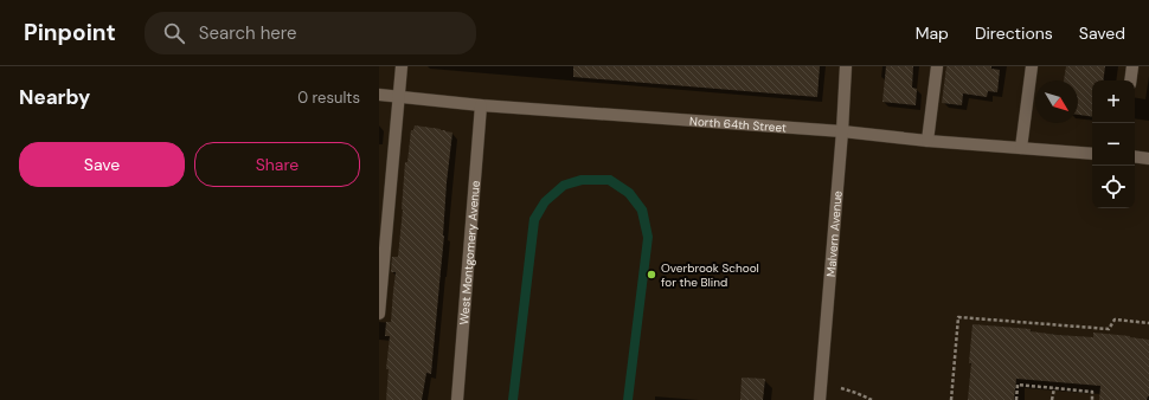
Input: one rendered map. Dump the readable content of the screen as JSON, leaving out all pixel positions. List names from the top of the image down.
{
  "streets": {
    "street": ["North 64th Street", "Malvern Avenue", "West Montgomery Avenue"]
  },
  "crossings": [
    ["North 64th Street", "Malvern Avenue"],
    ["North 64th Street", "West Montgomery Avenue"]
  ],
  "places": ["Overbrook School for the Blind"],
  "north": "bottom right",
  "page": {
    "header": "Pinpoint",
    "search": "Search here",
    "nav": ["Map", "Directions", "Saved"],
    "heading": ["Nearby", "0 results"],
    "map_buttons": ["+", "−"],
    "buttons": ["Save", "Share"]
  }
}
